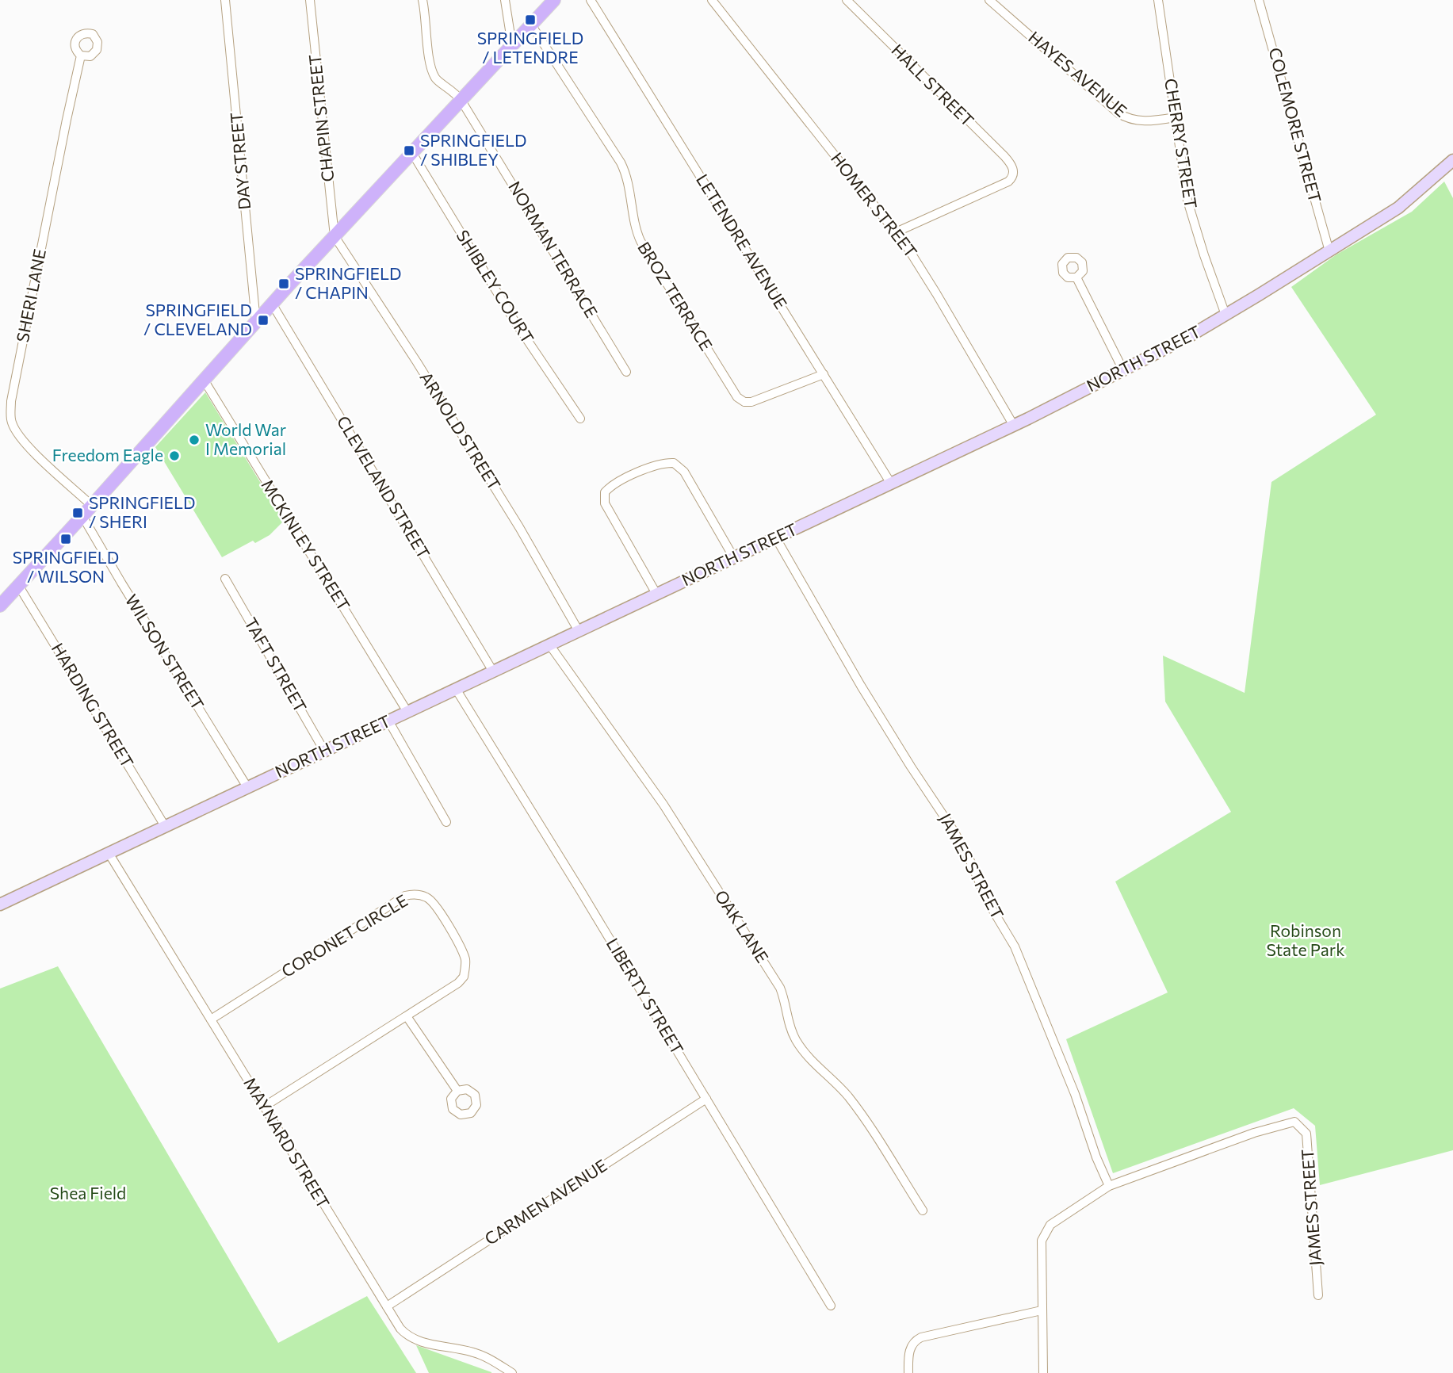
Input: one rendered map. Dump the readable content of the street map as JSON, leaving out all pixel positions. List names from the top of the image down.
{
  "streets": {
    "main road": ["NORTH STREET"],
    "street": [
      "HAYES AVENUE",
      "HALL STREET",
      "CHAPIN STREET",
      "COLEMORE STREET",
      "CHERRY STREET",
      "DAY STREET",
      "HOMER STREET",
      "LETENDRE AVENUE",
      "NORMAN TERRACE",
      "SHIBLEY COURT",
      "SHERI LANE",
      "BROZ TERRACE",
      "ARNOLD STREET",
      "CLEVELAND STREET",
      "MCKINLEY STREET",
      "WILSON STREET",
      "TAFT STREET",
      "HARDING STREET",
      "JAMES STREET",
      "OAK LANE",
      "CORONET CIRCLE",
      "LIBERTY STREET",
      "MAYNARD STREET",
      "CARMEN AVENUE"
    ]
  },
  "crossings": [
    ["HAYES AVENUE", "CHERRY STREET"],
    ["HALL STREET", "HOMER STREET"],
    ["CHAPIN STREET", "ARNOLD STREET"],
    ["COLEMORE STREET", "NORTH STREET"],
    ["CHERRY STREET", "NORTH STREET"],
    ["HOMER STREET", "NORTH STREET"],
    ["LETENDRE AVENUE", "BROZ TERRACE"],
    ["LETENDRE AVENUE", "NORTH STREET"],
    ["NORTH STREET", "ARNOLD STREET"],
    ["NORTH STREET", "CLEVELAND STREET"],
    ["NORTH STREET", "MCKINLEY STREET"],
    ["NORTH STREET", "WILSON STREET"],
    ["NORTH STREET", "TAFT STREET"],
    ["NORTH STREET", "HARDING STREET"],
    ["NORTH STREET", "JAMES STREET"],
    ["NORTH STREET", "OAK LANE"],
    ["NORTH STREET", "LIBERTY STREET"],
    ["NORTH STREET", "MAYNARD STREET"],
    ["CORONET CIRCLE", "MAYNARD STREET"],
    ["LIBERTY STREET", "CARMEN AVENUE"],
    ["MAYNARD STREET", "CARMEN AVENUE"]
  ],
  "parks": ["Robinson State Park", "Shea Field"],
  "places": {
    "transit": [
      "SPRINGFIELD / LETENDRE",
      "SPRINGFIELD / SHIBLEY",
      "SPRINGFIELD / CHAPIN",
      "SPRINGFIELD / CLEVELAND",
      "SPRINGFIELD / SHERI",
      "SPRINGFIELD / WILSON"
    ],
    "other": ["World War I Memorial", "Freedom Eagle"]
  }
}
